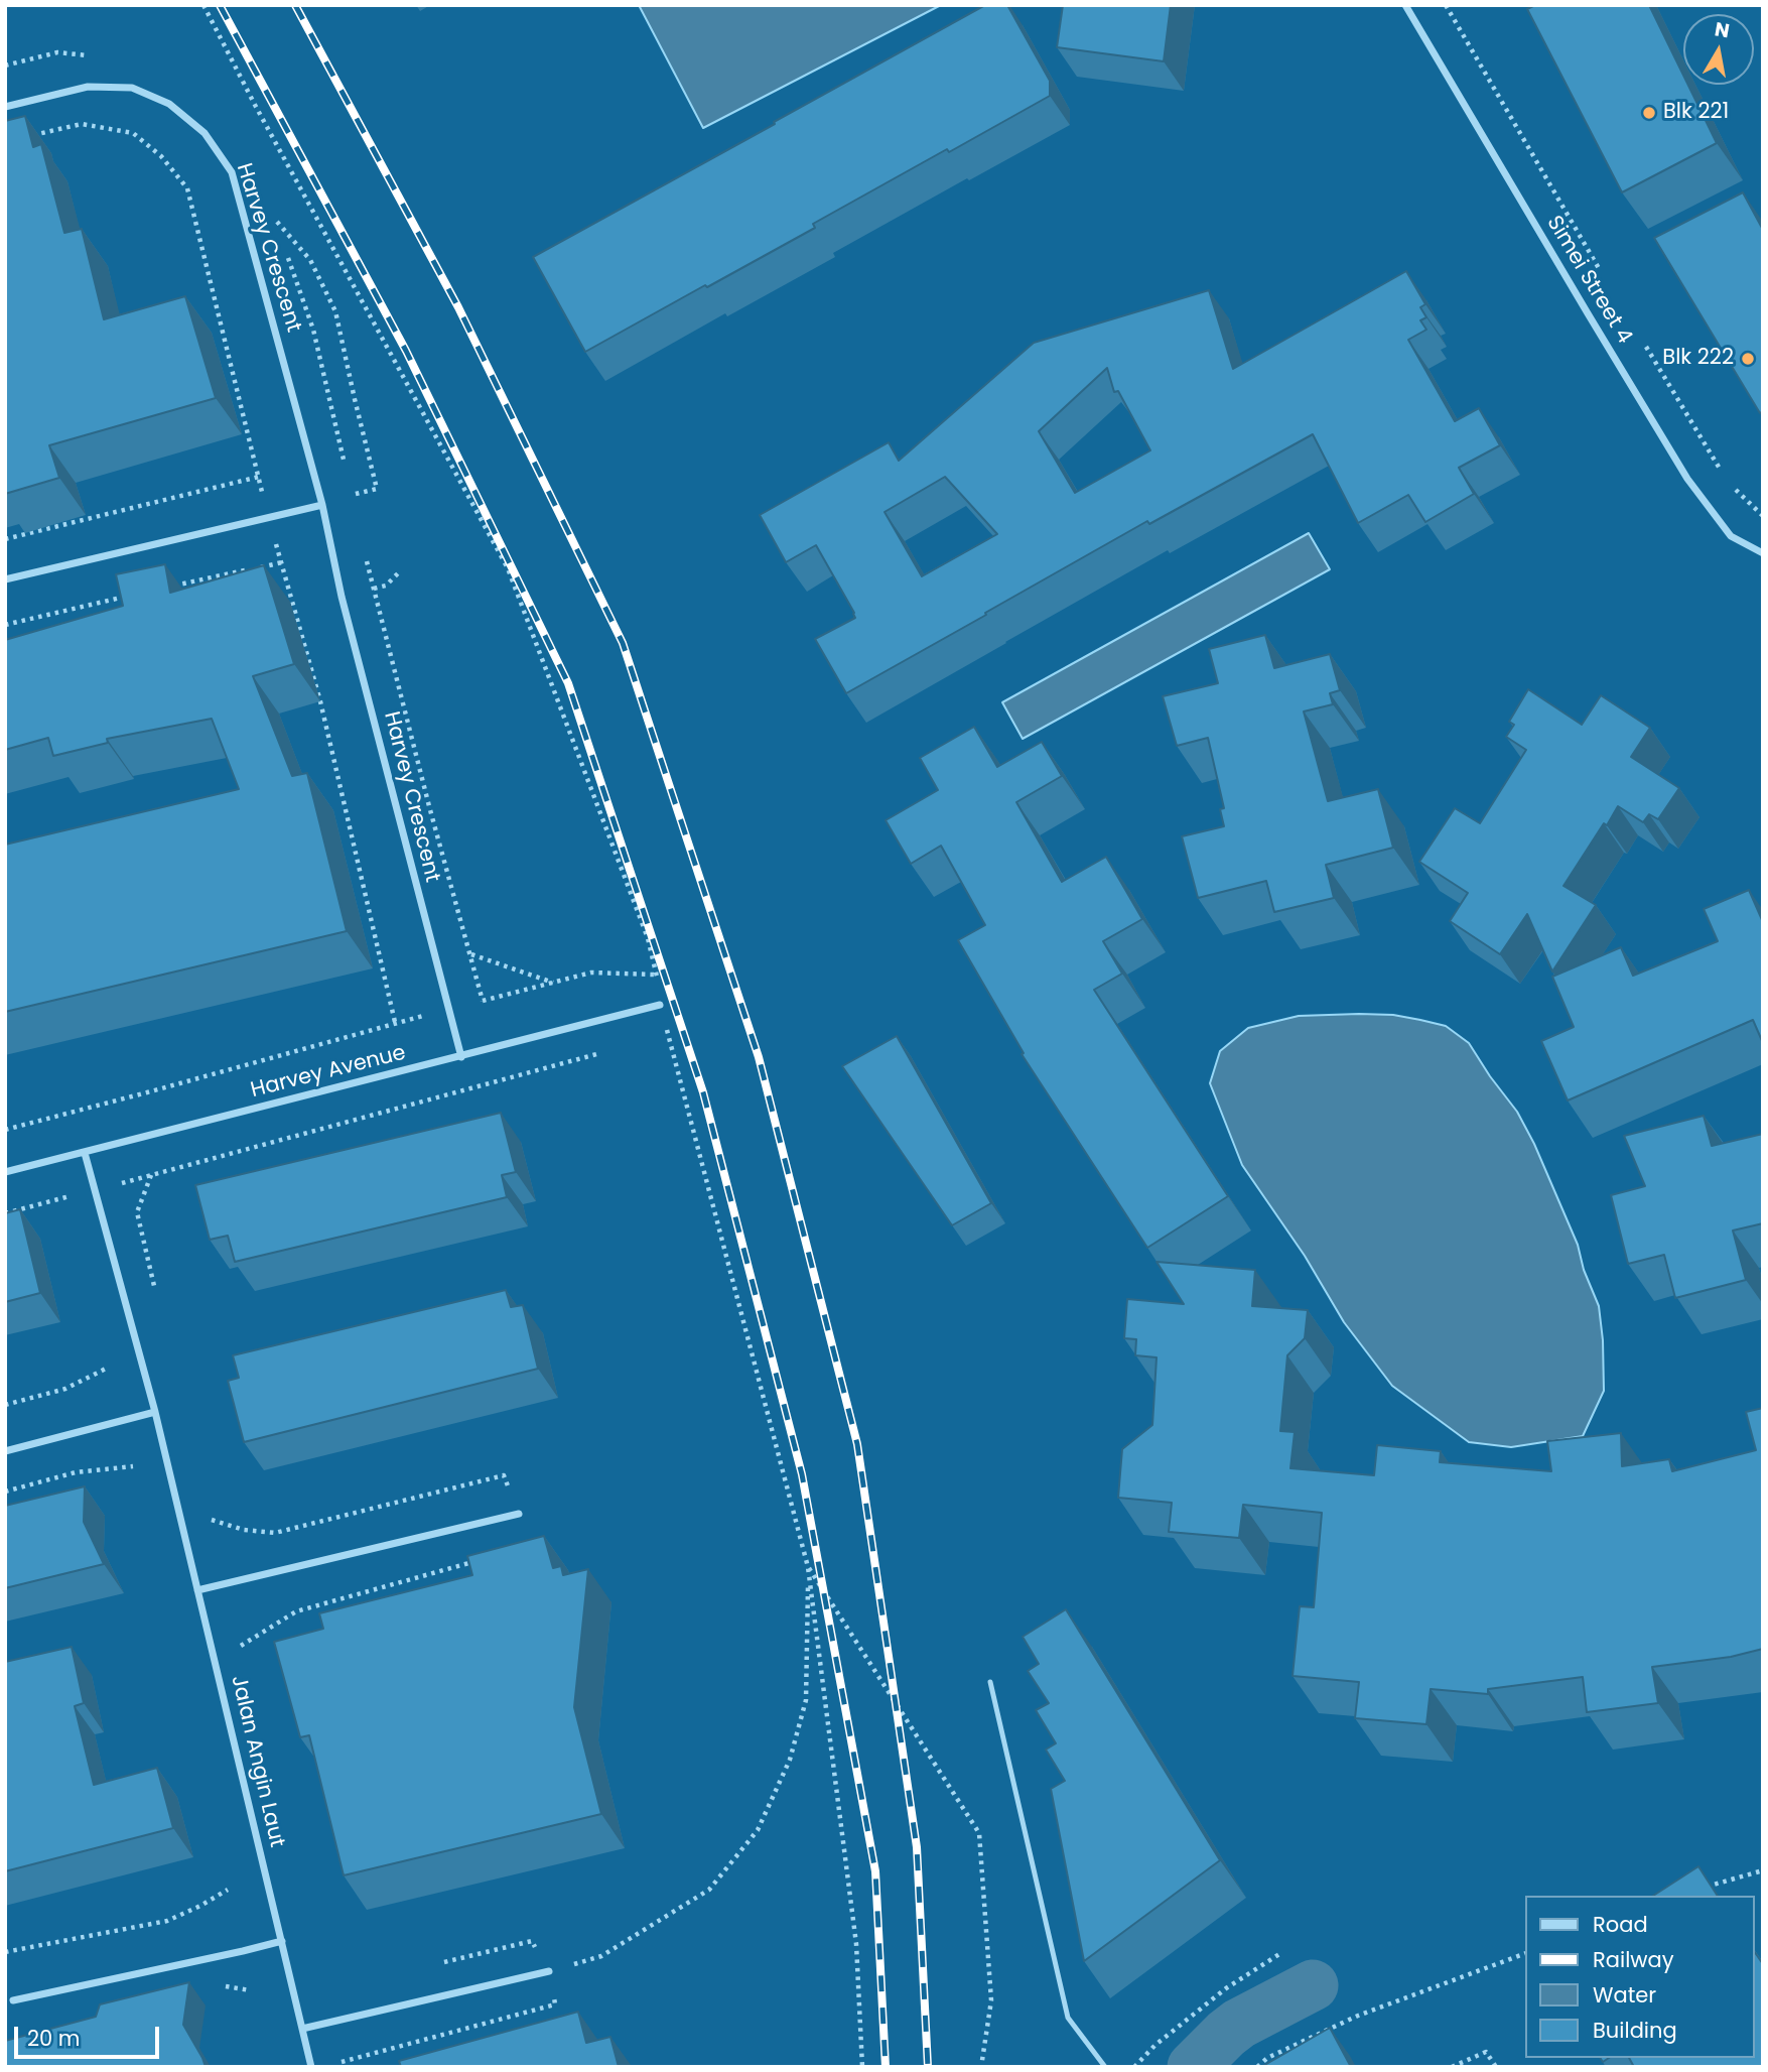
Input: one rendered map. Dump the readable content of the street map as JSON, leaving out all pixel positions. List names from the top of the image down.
{
  "streets": {
    "street": [
      "Harvey Crescent",
      "Simei Street 4",
      "Harvey Avenue",
      "Jalan Angin Laut"
    ]
  },
  "crossings": [
    ["Harvey Crescent", "Harvey Avenue"],
    ["Harvey Avenue", "Jalan Angin Laut"]
  ],
  "places": ["Blk 221", "Blk 222"],
  "legend": [
    "Road",
    "Railway",
    "Water",
    "Building"
  ],
  "scale_bar": "20 m",
  "north": "top"
}
